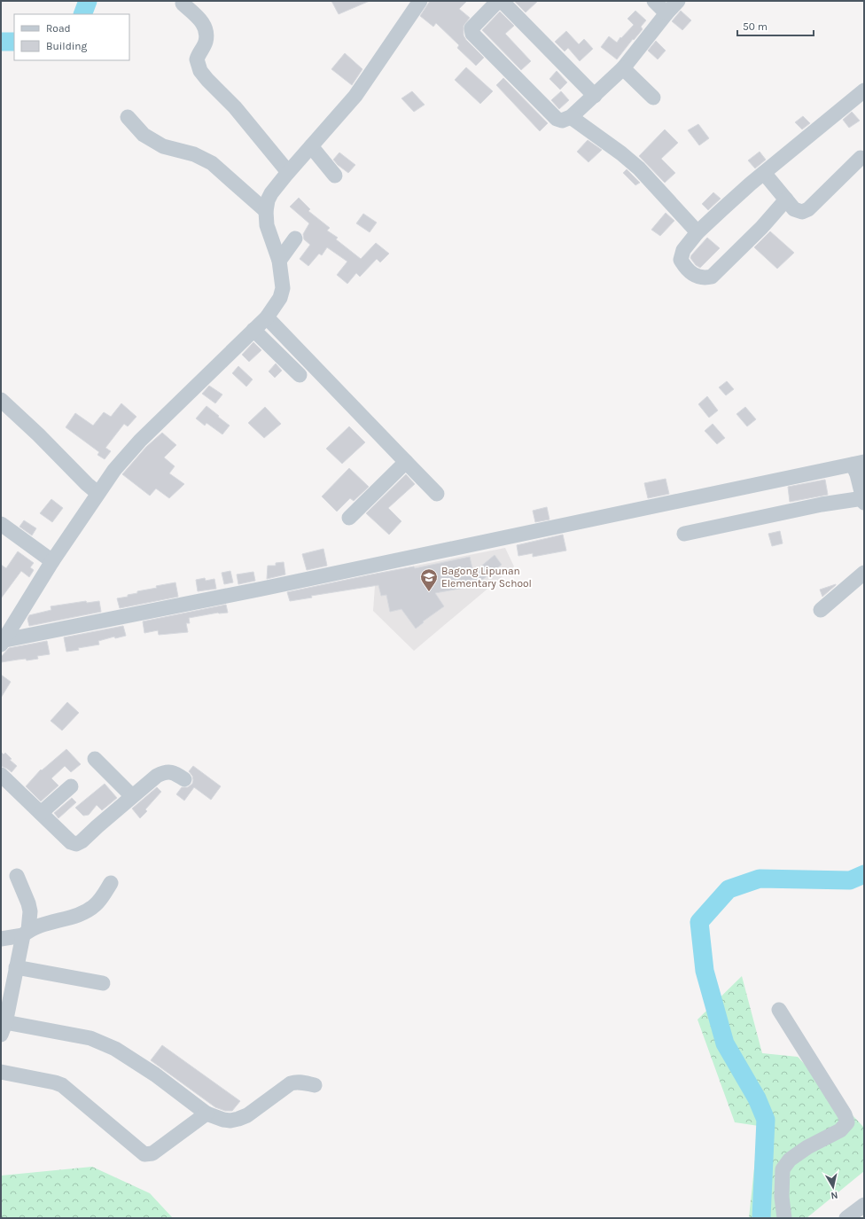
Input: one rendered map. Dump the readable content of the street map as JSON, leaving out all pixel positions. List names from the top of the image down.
{
  "places": {
    "school or university": ["Bagong Lipunan Elementary School"]
  },
  "legend": ["Road", "Building"],
  "scale_bar": "50 m",
  "north": "bottom"
}
